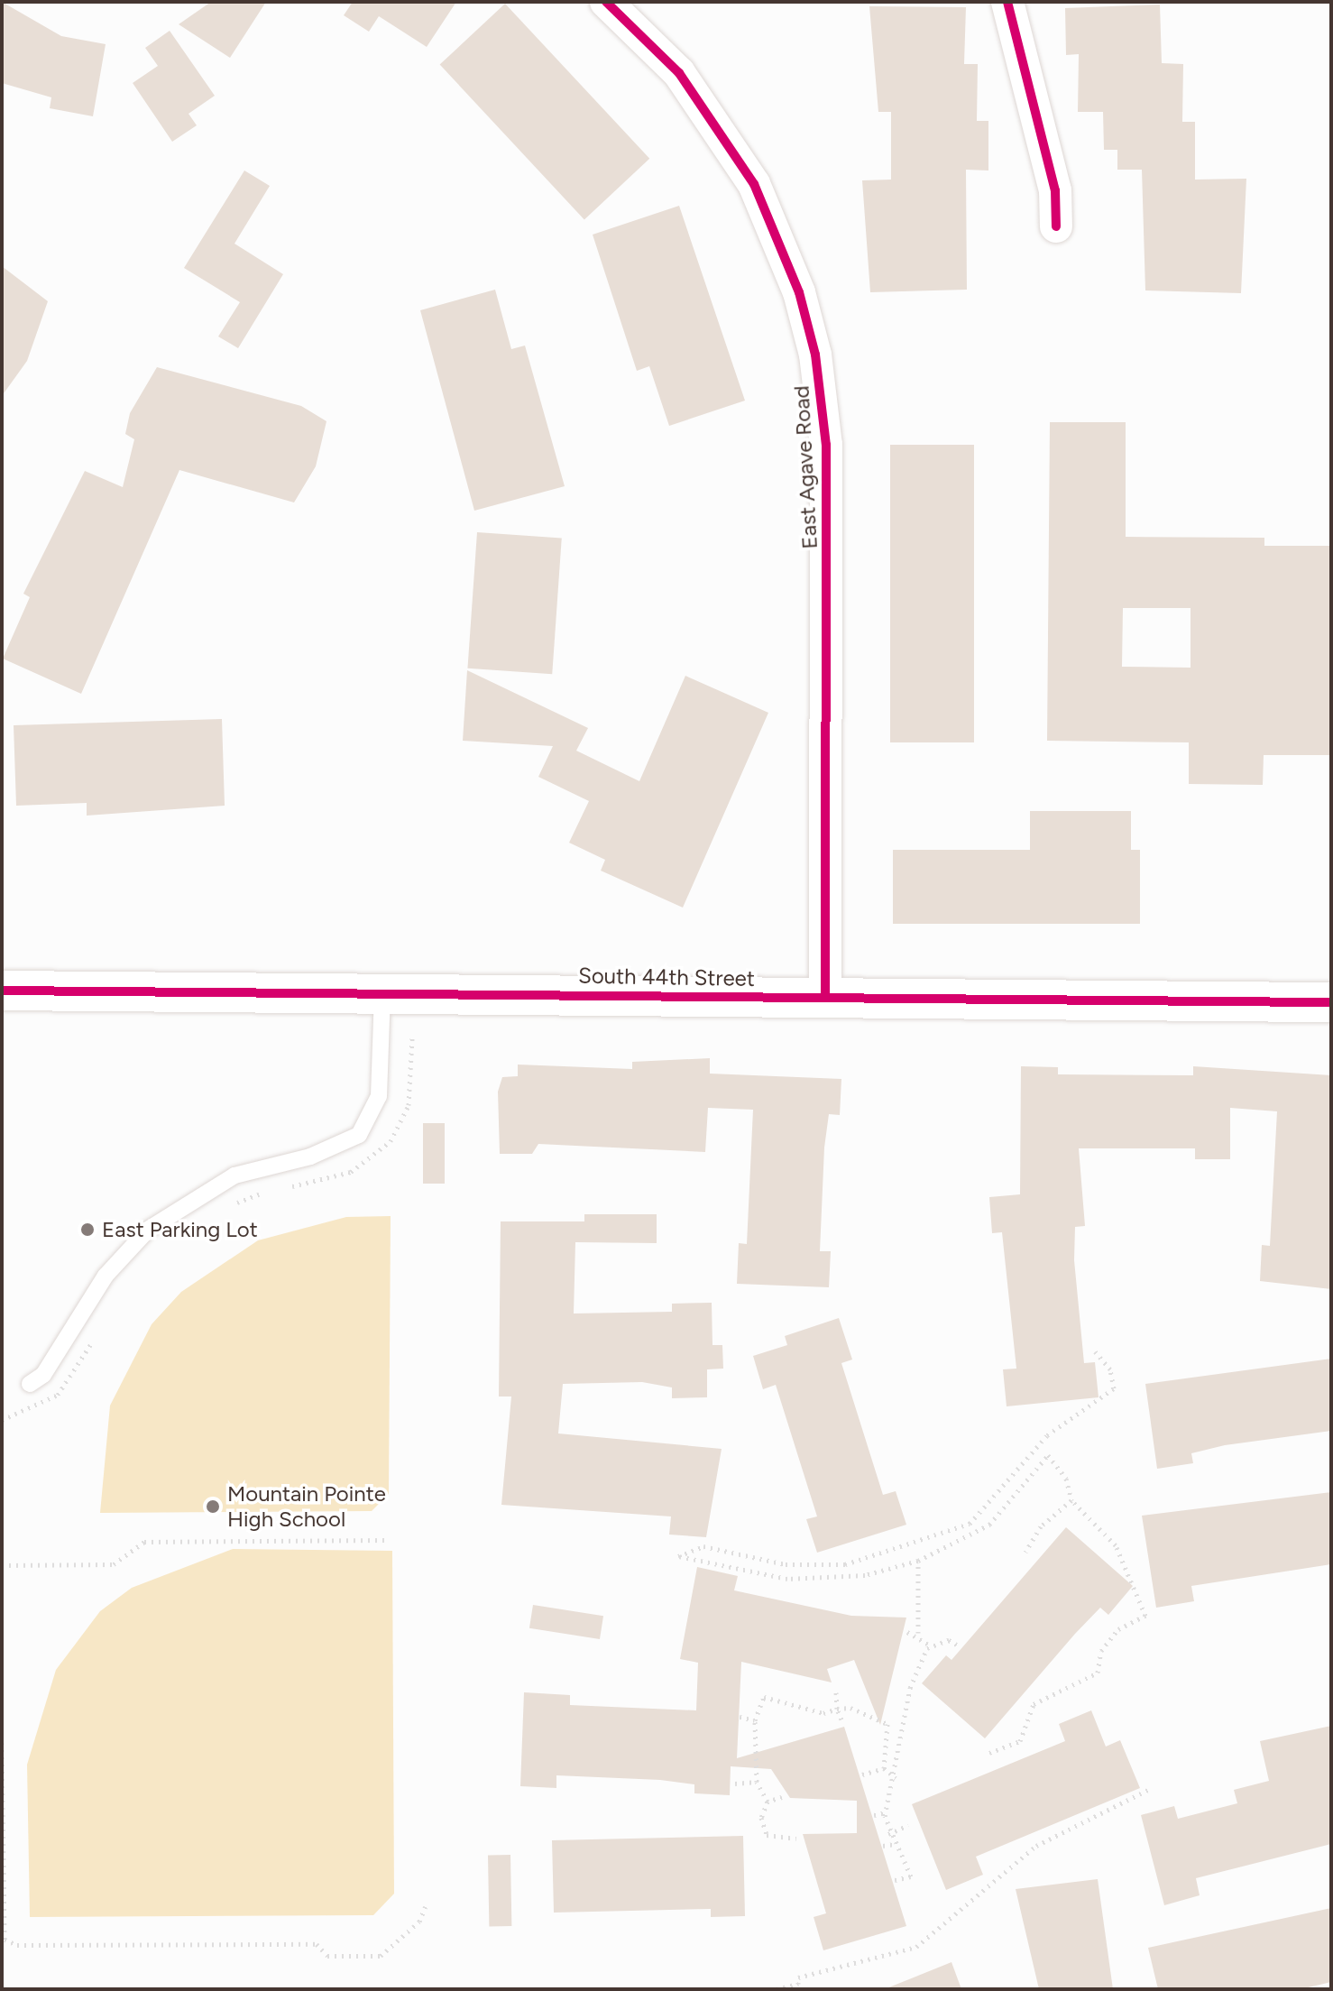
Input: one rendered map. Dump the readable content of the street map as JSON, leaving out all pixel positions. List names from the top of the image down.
{
  "streets": {
    "street": ["East Agave Road", "South 44th Street"]
  },
  "crossings": [
    ["East Agave Road", "South 44th Street"]
  ],
  "places": ["East Parking Lot", "Mountain Pointe High School"]
}
